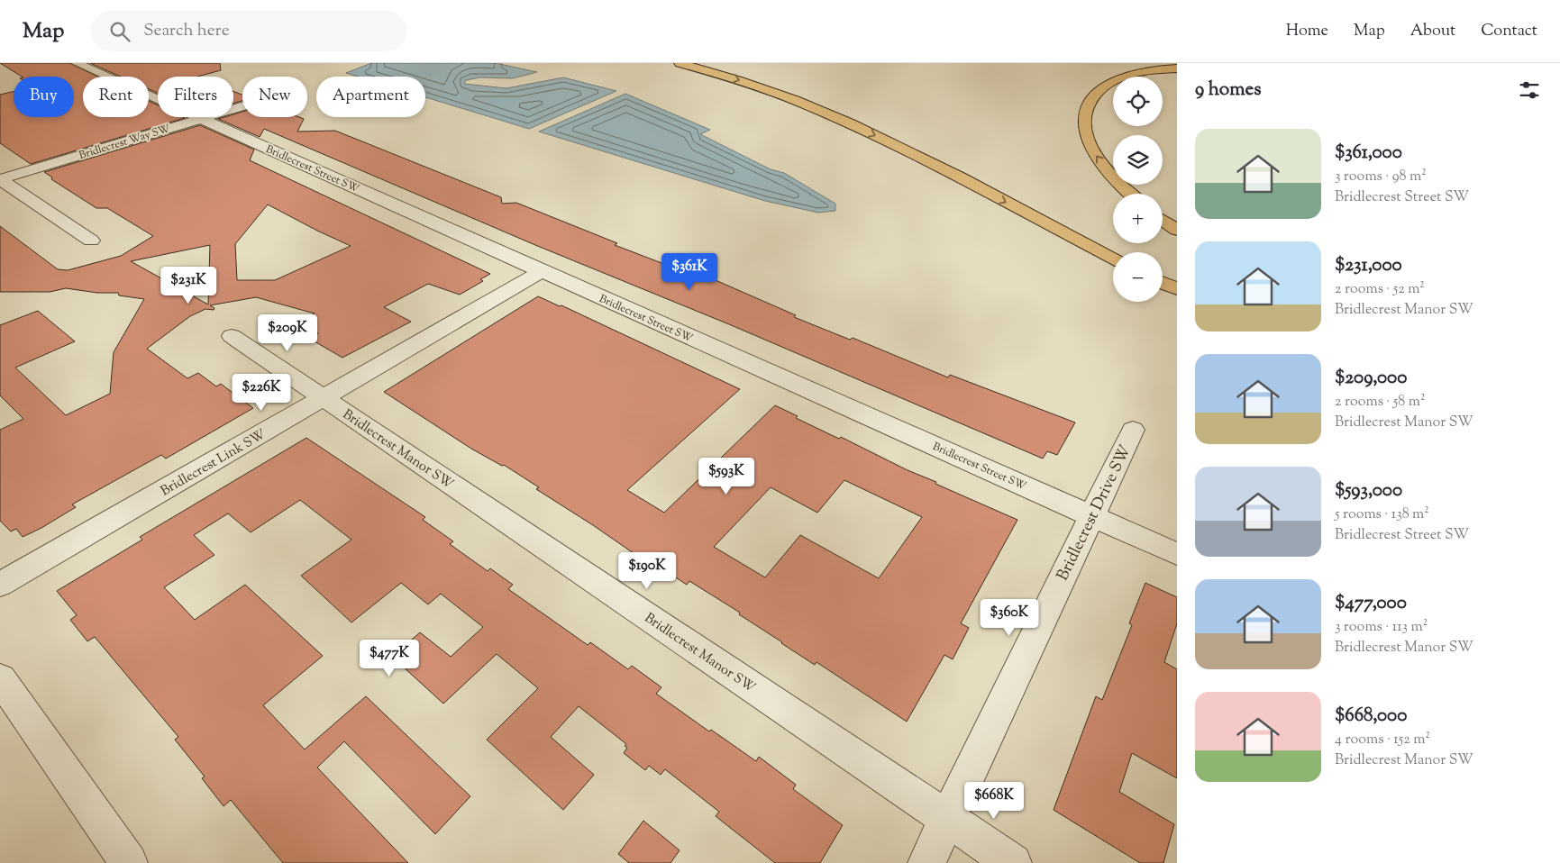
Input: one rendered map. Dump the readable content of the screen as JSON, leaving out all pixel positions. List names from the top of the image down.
{
  "streets": {
    "street": [
      "Bridlecrest Way SW",
      "Bridlecrest Street SW",
      "Bridlecrest Manor SW",
      "Bridlecrest Link SW",
      "Bridlecrest Drive SW"
    ]
  },
  "crossings": [
    ["Bridlecrest Way SW", "Bridlecrest Street SW"],
    ["Bridlecrest Street SW", "Bridlecrest Link SW"],
    ["Bridlecrest Street SW", "Bridlecrest Drive SW"],
    ["Bridlecrest Manor SW", "Bridlecrest Link SW"],
    ["Bridlecrest Manor SW", "Bridlecrest Drive SW"]
  ],
  "page": {
    "header": "Map",
    "search": "Search here",
    "nav": [
      "Home",
      "Map",
      "About",
      "Contact"
    ],
    "heading": "9 homes",
    "map_buttons": ["+", "−"],
    "chip": [
      "Buy",
      "Rent",
      "Filters",
      "New",
      "Apartment"
    ],
    "list": [
      {
        "name": "$361,000",
        "note": "3 rooms · 98 m² · Bridlecrest Street SW"
      },
      {
        "name": "$231,000",
        "note": "2 rooms · 52 m² · Bridlecrest Manor SW"
      },
      {
        "name": "$209,000",
        "note": "2 rooms · 58 m² · Bridlecrest Manor SW"
      },
      {
        "name": "$593,000",
        "note": "5 rooms · 138 m² · Bridlecrest Street SW"
      },
      {
        "name": "$477,000",
        "note": "3 rooms · 113 m² · Bridlecrest Manor SW"
      },
      {
        "name": "$668,000",
        "note": "4 rooms · 152 m² · Bridlecrest Manor SW"
      }
    ],
    "price": [
      "$361K",
      "$231K",
      "$209K",
      "$226K",
      "$593K",
      "$190K",
      "$360K",
      "$477K",
      "$668K"
    ]
  }
}
